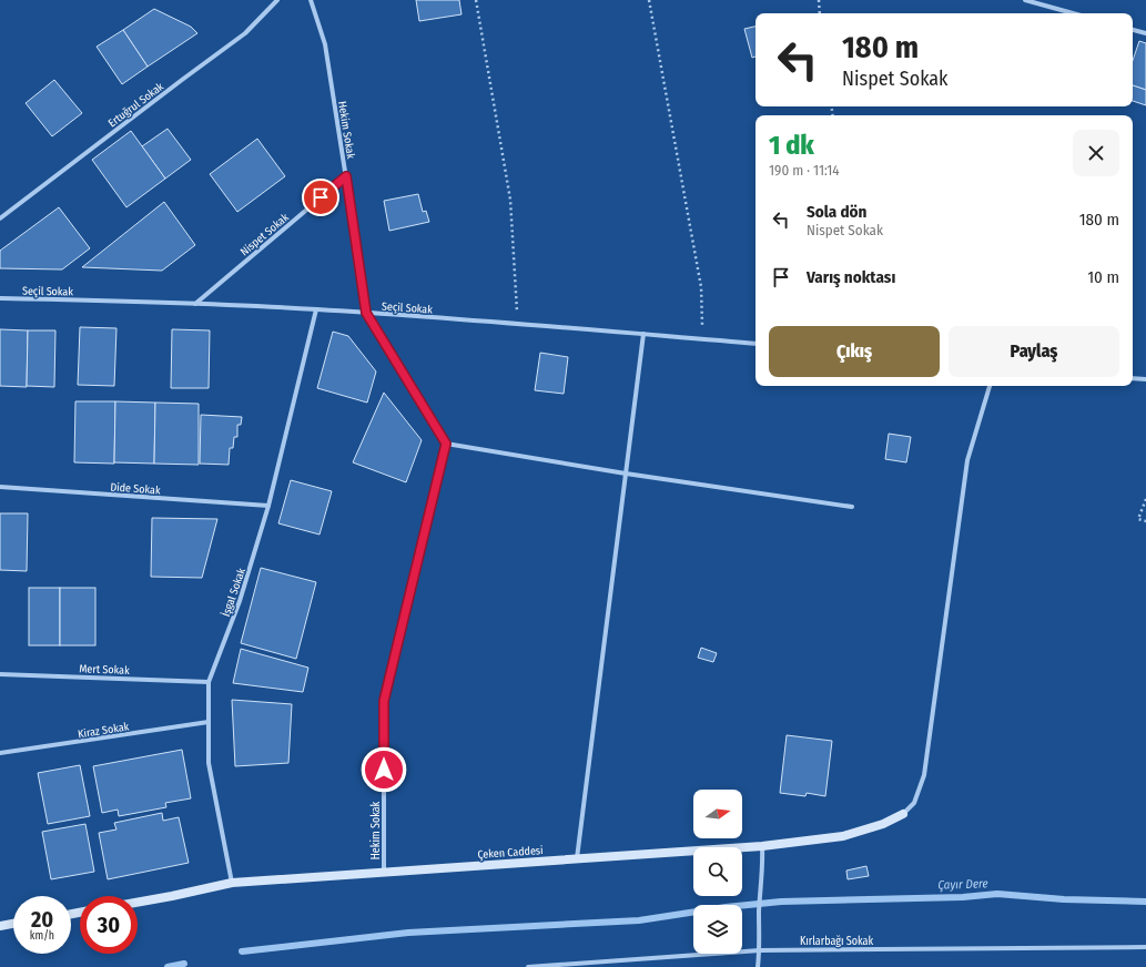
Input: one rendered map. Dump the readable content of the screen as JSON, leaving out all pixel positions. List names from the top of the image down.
{
  "streets": {
    "street": [
      "Ertuğrul Sokak",
      "Hekim Sokak",
      "Nispet Sokak",
      "Seçil Sokak",
      "Dide Sokak",
      "İşgal Sokak",
      "Mert Sokak",
      "Kiraz Sokak",
      "Çeken Caddesi",
      "Kırlarbağı Sokak"
    ]
  },
  "crossings": [
    ["Hekim Sokak", "Nispet Sokak"],
    ["Hekim Sokak", "Seçil Sokak"],
    ["Hekim Sokak", "Çeken Caddesi"],
    ["Nispet Sokak", "Seçil Sokak"],
    ["Seçil Sokak", "İşgal Sokak"],
    ["Dide Sokak", "İşgal Sokak"],
    ["İşgal Sokak", "Mert Sokak"],
    ["İşgal Sokak", "Kiraz Sokak"],
    ["İşgal Sokak", "Çeken Caddesi"]
  ],
  "water": ["Çayır Dere"],
  "north": "right",
  "page": {
    "turn": ["180 m", "Nispet Sokak"],
    "heading": ["1 dk", "190 m · 11:14"],
    "list": [
      {
        "name": "Sola dön",
        "note": "Nispet Sokak",
        "value": "180 m"
      },
      {
        "name": "Varış noktası",
        "value": "10 m"
      }
    ],
    "buttons": ["Çıkış", "Paylaş"],
    "speed": "20 km/h",
    "limit": "30"
  }
}
